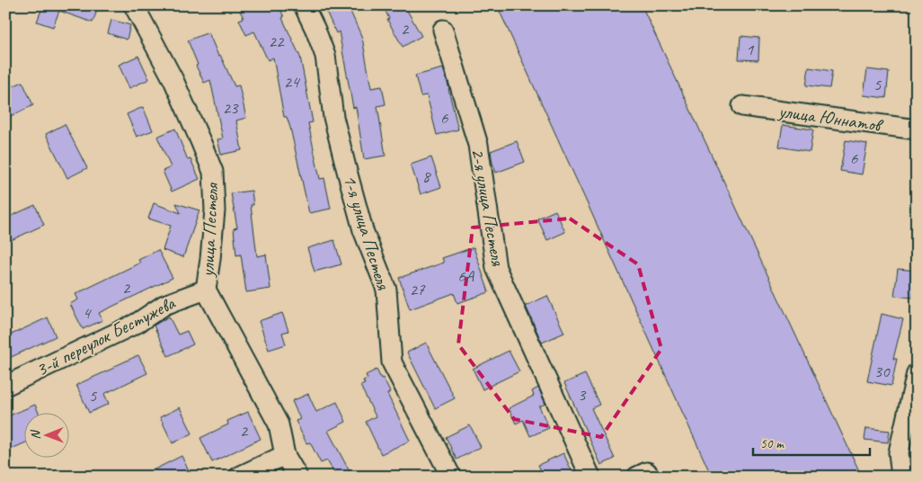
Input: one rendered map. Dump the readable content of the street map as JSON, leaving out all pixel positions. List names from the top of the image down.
{
  "streets": {
    "street": [
      "улица Юннатов",
      "2-я улица Пестеля",
      "улица Пестеля",
      "1-я улица Пестеля",
      "3-й переулок Бестужева"
    ]
  },
  "crossings": [
    ["улица Пестеля", "3-й переулок Бестужева"]
  ],
  "house_numbers": [
    "2",
    "22",
    "1",
    "24",
    "5",
    "23",
    "6",
    "6",
    "8",
    "6А",
    "2",
    "27",
    "4",
    "30",
    "3",
    "5",
    "2"
  ],
  "scale_bar": "50 m",
  "north": "left"
}
